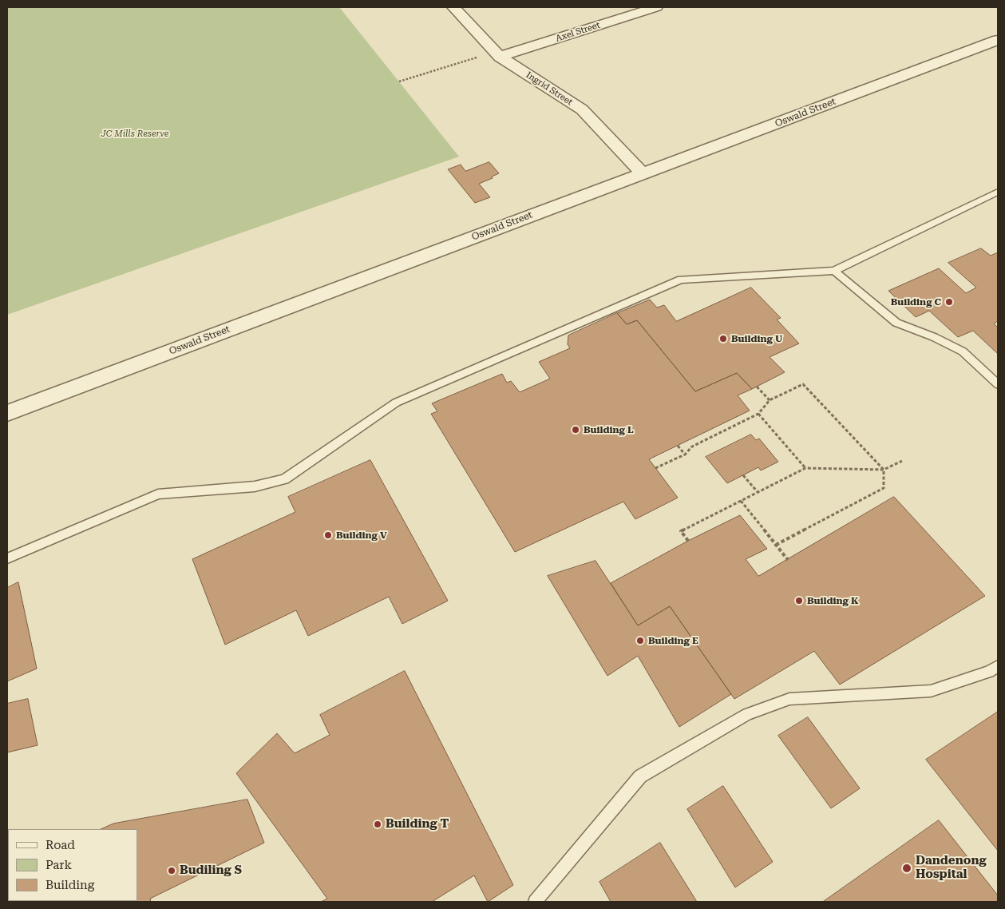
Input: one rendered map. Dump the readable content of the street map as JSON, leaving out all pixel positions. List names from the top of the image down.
{
  "streets": {
    "street": ["Axel Street", "Ingrid Street", "Oswald Street"]
  },
  "crossings": [
    ["Axel Street", "Ingrid Street"],
    ["Ingrid Street", "Oswald Street"]
  ],
  "parks": ["JC Mills Reserve"],
  "places": [
    "Building C",
    "Building U",
    "Building L",
    "Building V",
    "Building K",
    "Building E",
    "Building T",
    "Dandenong Hospital",
    "Budiling S"
  ],
  "legend": ["Road", "Park", "Building"]
}
